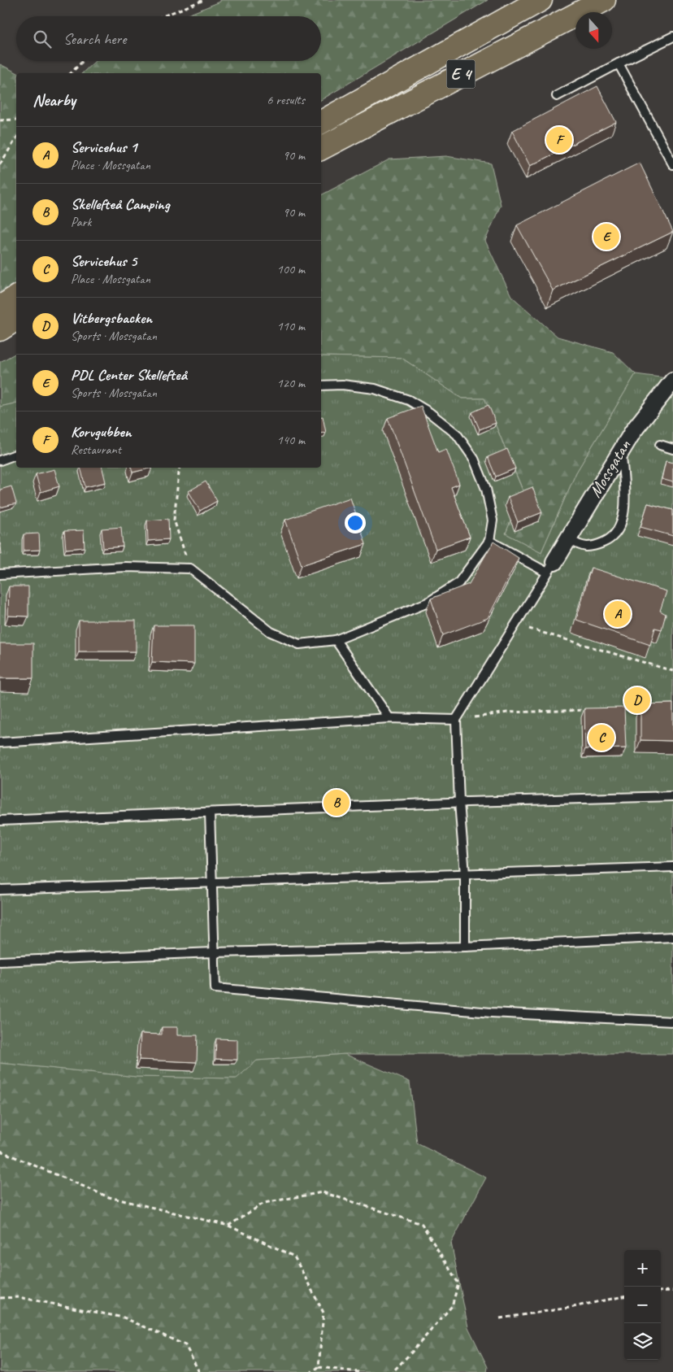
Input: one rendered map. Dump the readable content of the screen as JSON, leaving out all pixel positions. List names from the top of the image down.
{
  "streets": {
    "highway": ["E 4"],
    "street": ["Mossgatan"]
  },
  "north": "bottom",
  "page": {
    "search": "Search here",
    "heading": ["Nearby", "6 results"],
    "pins": [
      "F",
      "E",
      "A",
      "D",
      "C",
      "B"
    ],
    "list": [
      {
        "mark": "A",
        "name": "Servicehus 1",
        "note": "Place · Mossgatan",
        "value": "90 m"
      },
      {
        "mark": "B",
        "name": "Skellefteå Camping",
        "note": "Park",
        "value": "90 m"
      },
      {
        "mark": "C",
        "name": "Servicehus 5",
        "note": "Place · Mossgatan",
        "value": "100 m"
      },
      {
        "mark": "D",
        "name": "Vitbergsbacken",
        "note": "Sports · Mossgatan",
        "value": "110 m"
      },
      {
        "mark": "E",
        "name": "PDL Center Skellefteå",
        "note": "Sports · Mossgatan",
        "value": "120 m"
      },
      {
        "mark": "F",
        "name": "Korvgubben",
        "note": "Restaurant",
        "value": "140 m"
      }
    ],
    "map_buttons": ["+", "−"]
  }
}
